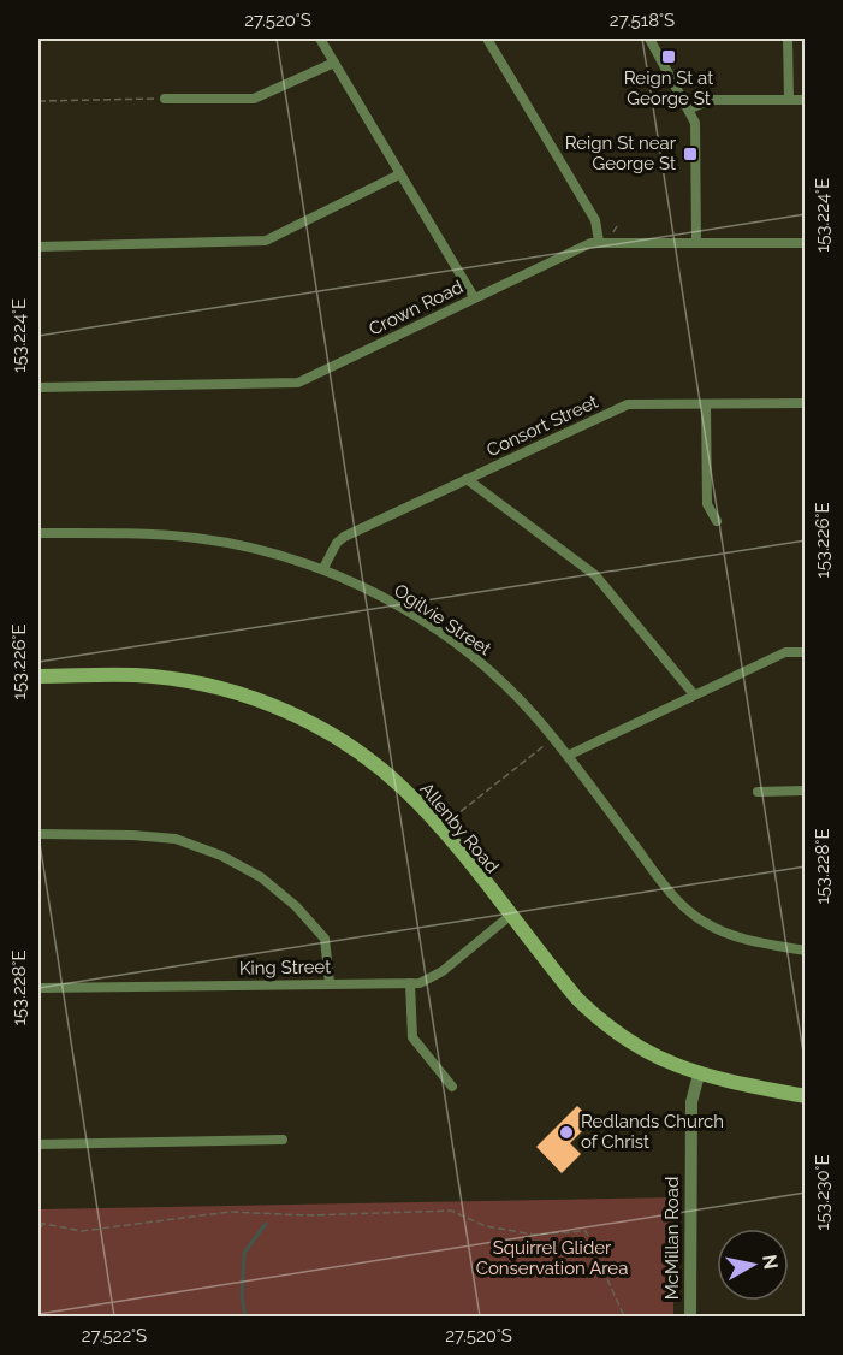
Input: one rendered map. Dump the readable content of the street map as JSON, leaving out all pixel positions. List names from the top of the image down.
{
  "streets": {
    "main road": ["Allenby Road"],
    "street": [
      "Crown Road",
      "Consort Street",
      "Ogilvie Street",
      "King Street",
      "McMillan Road"
    ]
  },
  "crossings": [
    ["Consort Street", "Ogilvie Street"],
    ["Allenby Road", "King Street"],
    ["Allenby Road", "McMillan Road"]
  ],
  "parks": ["Squirrel Glider Conservation Area"],
  "places": {
    "transit": ["Reign St at George St", "Reign St near George St"],
    "other": ["Redlands Church of Christ"]
  },
  "north": "right",
  "coordinates": [
    "27.520°S",
    "27.518°S",
    "153.224°E",
    "153.226°E",
    "153.228°E",
    "153.230°E",
    "27.522°S"
  ]
}
